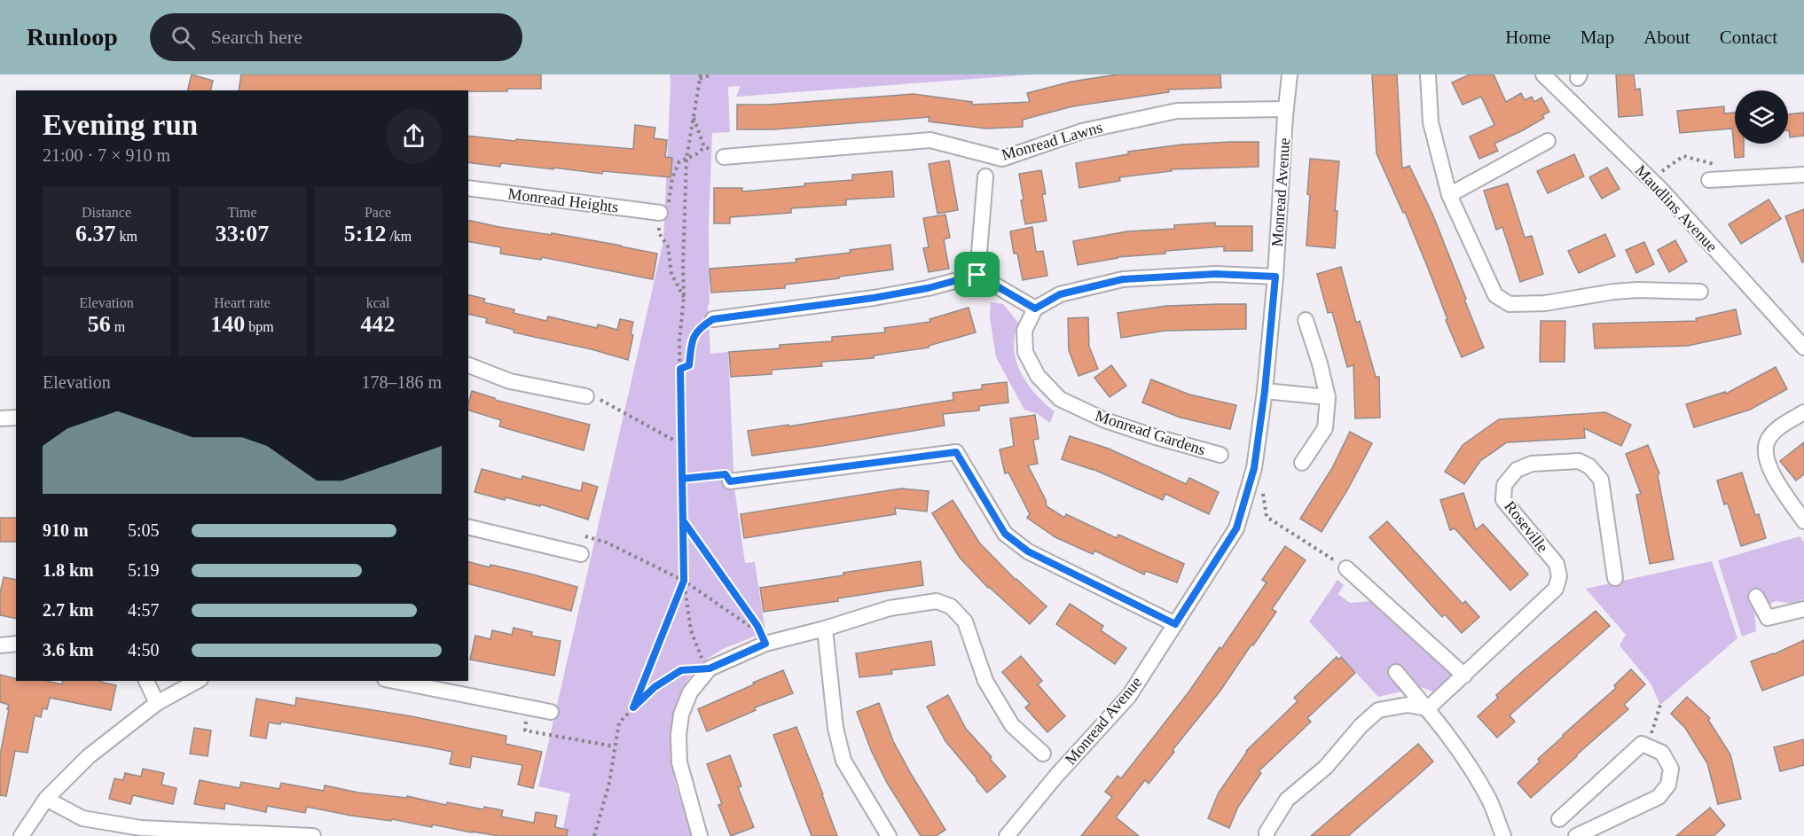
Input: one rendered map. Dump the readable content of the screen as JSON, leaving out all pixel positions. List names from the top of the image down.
{
  "streets": {
    "street": [
      "Monread Lawns",
      "Monread Avenue",
      "Monread Heights",
      "Maudlins Avenue",
      "Monread Gardens",
      "Roseville"
    ]
  },
  "crossings": [
    ["Monread Lawns", "Monread Avenue"]
  ],
  "page": {
    "header": "Runloop",
    "search": "Search here",
    "nav": [
      "Home",
      "Map",
      "About",
      "Contact"
    ],
    "heading": ["Evening run", "21:00 · 7 × 910 m"],
    "stats": [
      ["Distance", "6.37 km"],
      ["Time", "33:07"],
      ["Pace", "5:12 /km"],
      ["Elevation", "56 m"],
      ["Heart rate", "140 bpm"],
      ["kcal", "442"]
    ],
    "chart": ["Elevation", "178–186 m"],
    "list": [
      {
        "name": "910 m",
        "note": "5:05"
      },
      {
        "name": "1.8 km",
        "note": "5:19"
      },
      {
        "name": "2.7 km",
        "note": "4:57"
      },
      {
        "name": "3.6 km",
        "note": "4:50"
      }
    ]
  }
}
